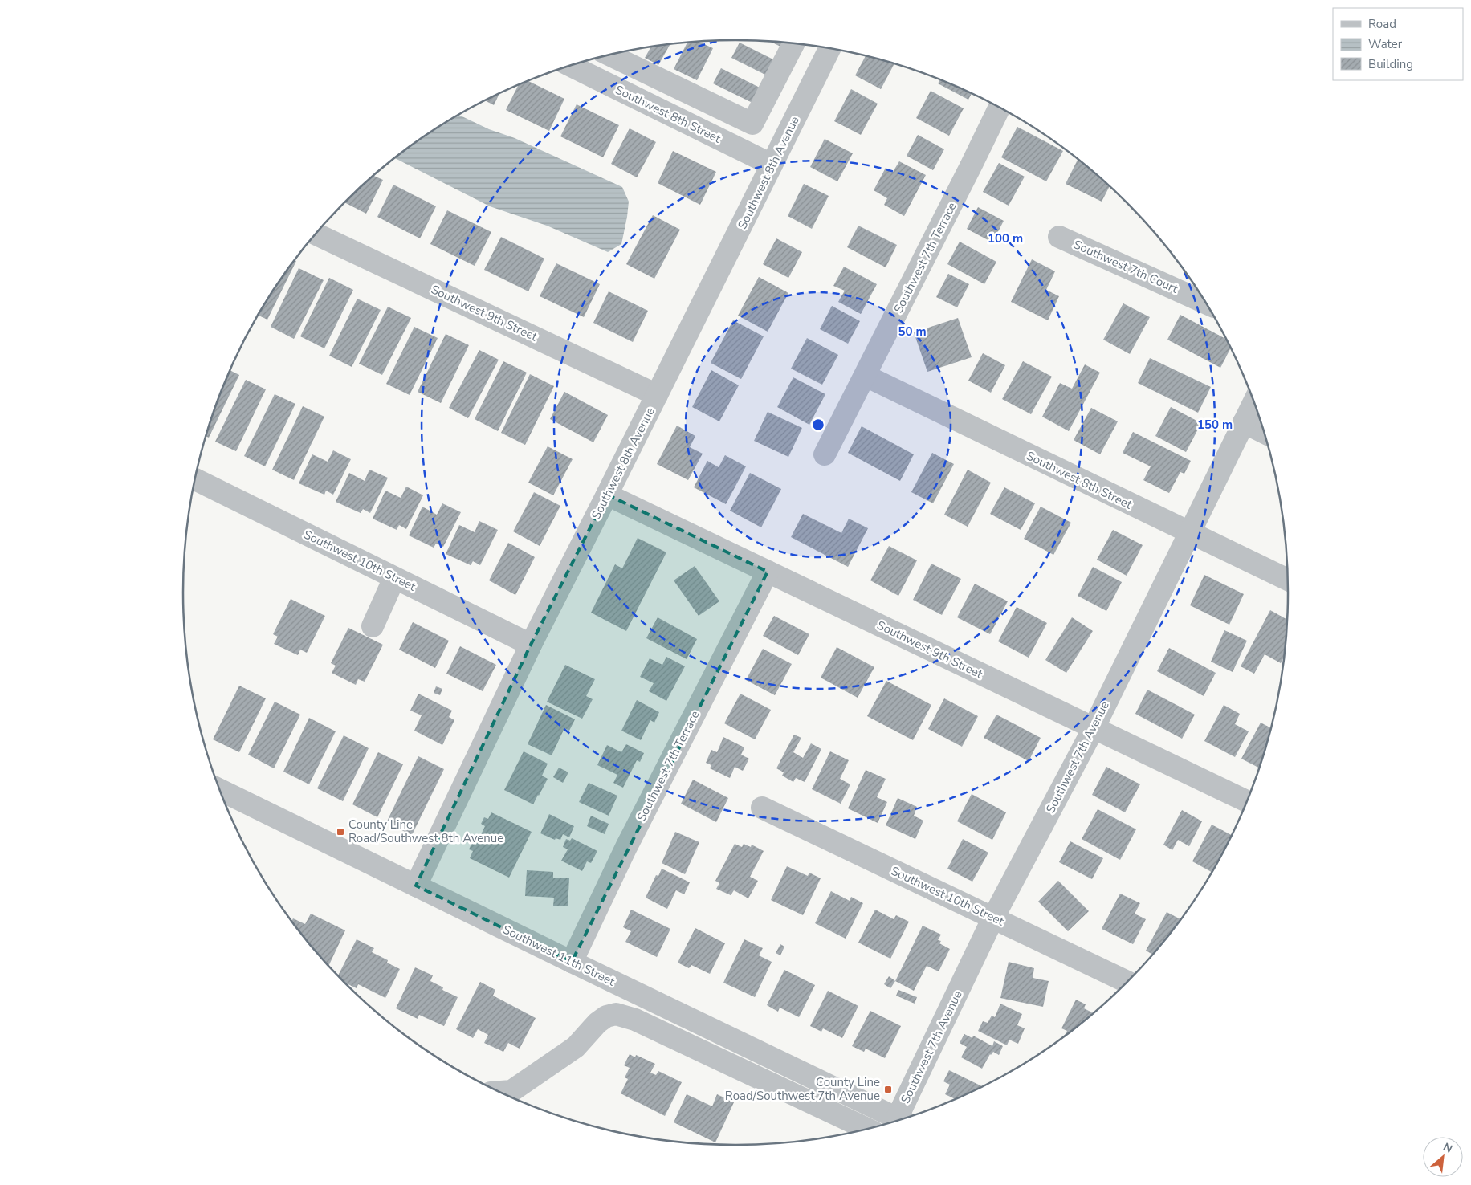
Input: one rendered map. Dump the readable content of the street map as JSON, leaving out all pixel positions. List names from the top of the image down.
{
  "streets": {
    "street": [
      "Southwest 8th Street",
      "Southwest 8th Avenue",
      "Southwest 7th Terrace",
      "Southwest 7th Court",
      "Southwest 9th Street",
      "Southwest 10th Street",
      "Southwest 7th Avenue",
      "Southwest 11th Street"
    ]
  },
  "crossings": [
    ["Southwest 8th Street", "Southwest 8th Avenue"],
    ["Southwest 8th Street", "Southwest 7th Terrace"],
    ["Southwest 8th Street", "Southwest 7th Avenue"],
    ["Southwest 8th Avenue", "Southwest 9th Street"],
    ["Southwest 8th Avenue", "Southwest 10th Street"],
    ["Southwest 8th Avenue", "Southwest 11th Street"],
    ["Southwest 7th Terrace", "Southwest 9th Street"],
    ["Southwest 7th Terrace", "Southwest 11th Street"],
    ["Southwest 9th Street", "Southwest 7th Avenue"],
    ["Southwest 10th Street", "Southwest 7th Avenue"]
  ],
  "places": {
    "transit": ["County Line Road/Southwest 8th Avenue", "County Line Road/Southwest 7th Avenue"]
  },
  "legend": ["Road", "Water", "Building"],
  "north": "top right",
  "rings": ["100 m", "50 m", "150 m"]
}
